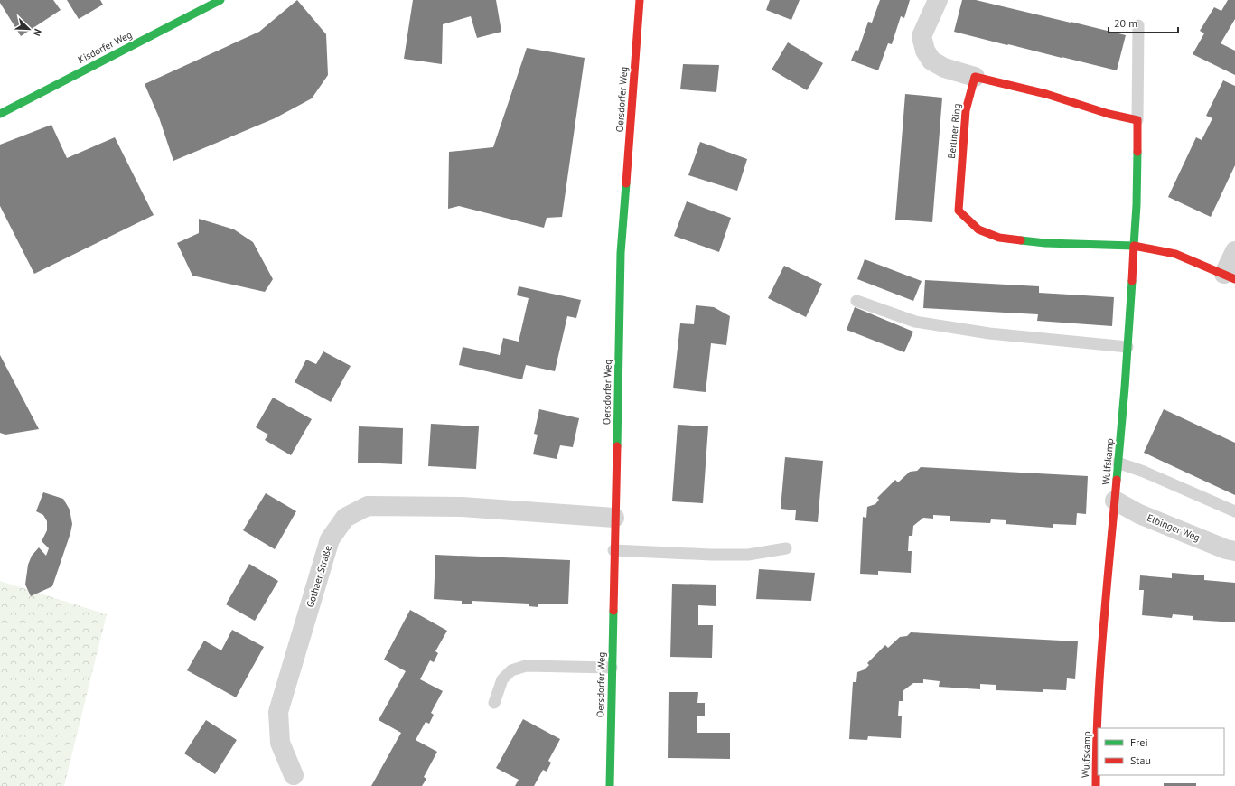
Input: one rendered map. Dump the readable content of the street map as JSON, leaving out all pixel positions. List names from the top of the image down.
{
  "streets": {
    "street": [
      "Kisdorfer Weg",
      "Oersdorfer Weg",
      "Berliner Ring",
      "Wulfskamp",
      "Elbinger Weg",
      "Gothaer Straße"
    ]
  },
  "crossings": [
    ["Oersdorfer Weg", "Gothaer Straße"],
    ["Berliner Ring", "Wulfskamp"],
    ["Wulfskamp", "Elbinger Weg"]
  ],
  "legend": ["Frei", "Stau"],
  "scale_bar": "20 m",
  "north": "bottom right"
}
